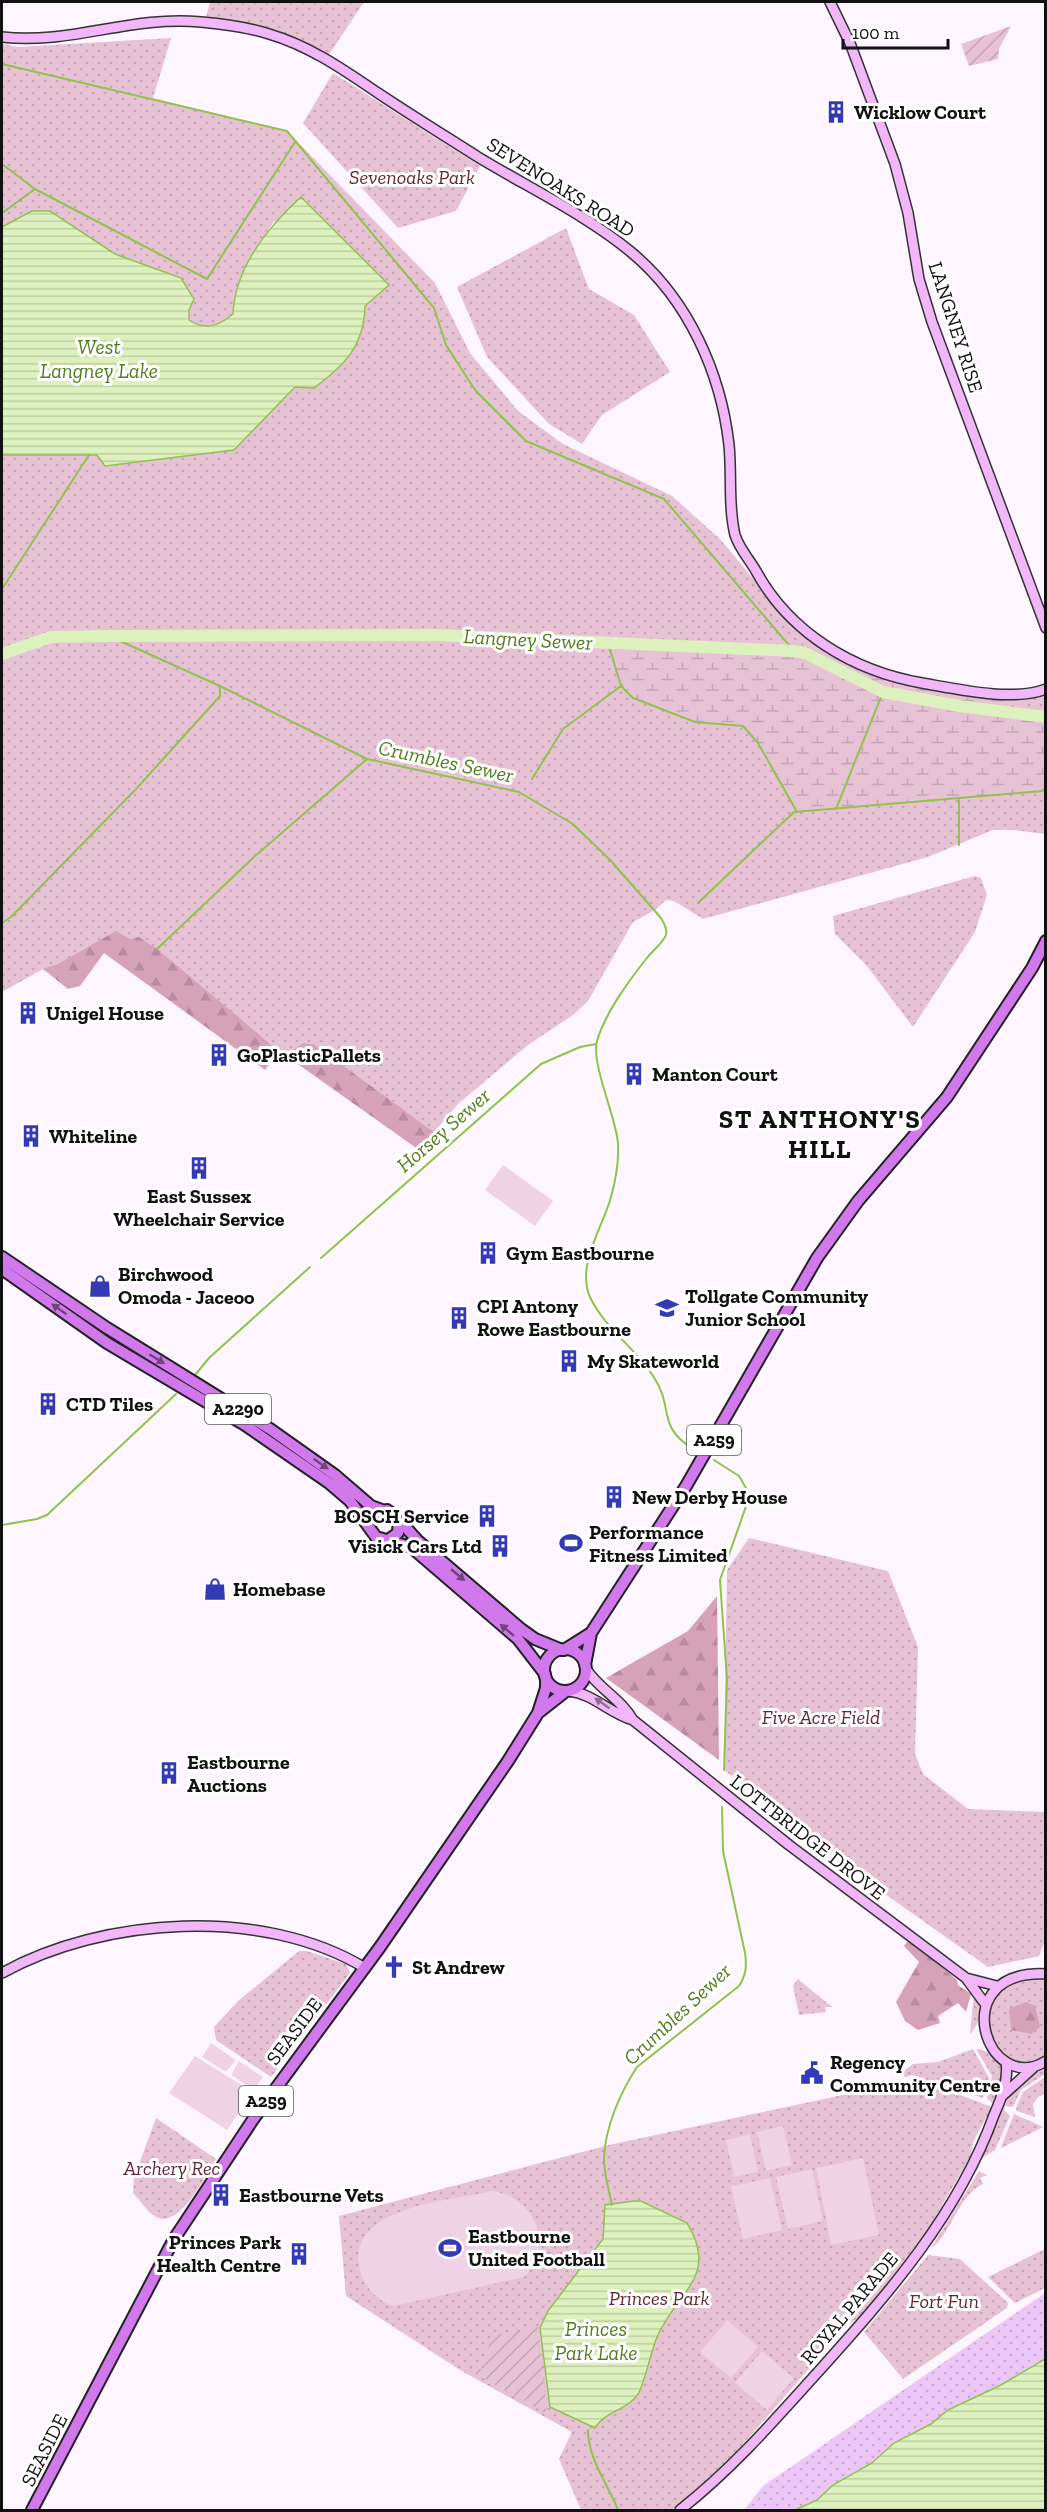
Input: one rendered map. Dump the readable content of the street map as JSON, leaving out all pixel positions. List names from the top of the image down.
{
  "streets": {
    "main road": ["A2290", "A259", "SEASIDE"],
    "street": [
      "SEVENOAKS ROAD",
      "LANGNEY RISE",
      "LOTTBRIDGE DROVE",
      "ROYAL PARADE"
    ]
  },
  "crossings": [
    ["A259", "LOTTBRIDGE DROVE"],
    ["A259", "SEASIDE"],
    ["LOTTBRIDGE DROVE", "SEASIDE"]
  ],
  "districts": ["ST ANTHONY'S HILL"],
  "water": [
    "West Langney Lake",
    "Langney Sewer",
    "Crumbles Sewer",
    "Horsey Sewer",
    "Princes Park Lake"
  ],
  "parks": [
    "Sevenoaks Park",
    "Five Acre Field",
    "Archery Rec",
    "Princes Park",
    "Fort Fun"
  ],
  "places": {
    "building": [
      "Wicklow Court",
      "Unigel House",
      "GoPlasticPallets",
      "Manton Court",
      "Whiteline",
      "East Sussex Wheelchair Service",
      "Gym Eastbourne",
      "CPI Antony Rowe Eastbourne",
      "My Skateworld",
      "CTD Tiles",
      "New Derby House",
      "BOSCH Service",
      "Visick Cars Ltd",
      "Eastbourne Auctions",
      "Eastbourne Vets",
      "Princes Park Health Centre"
    ],
    "shop": ["Birchwood Omoda - Jaceoo", "Homebase"],
    "school or university": ["Tollgate Community Junior School"],
    "sports": ["Performance Fitness Limited", "Eastbourne United Football"],
    "church": ["St Andrew"],
    "public building": ["Regency Community Centre"]
  },
  "scale_bar": "100 m"
}
